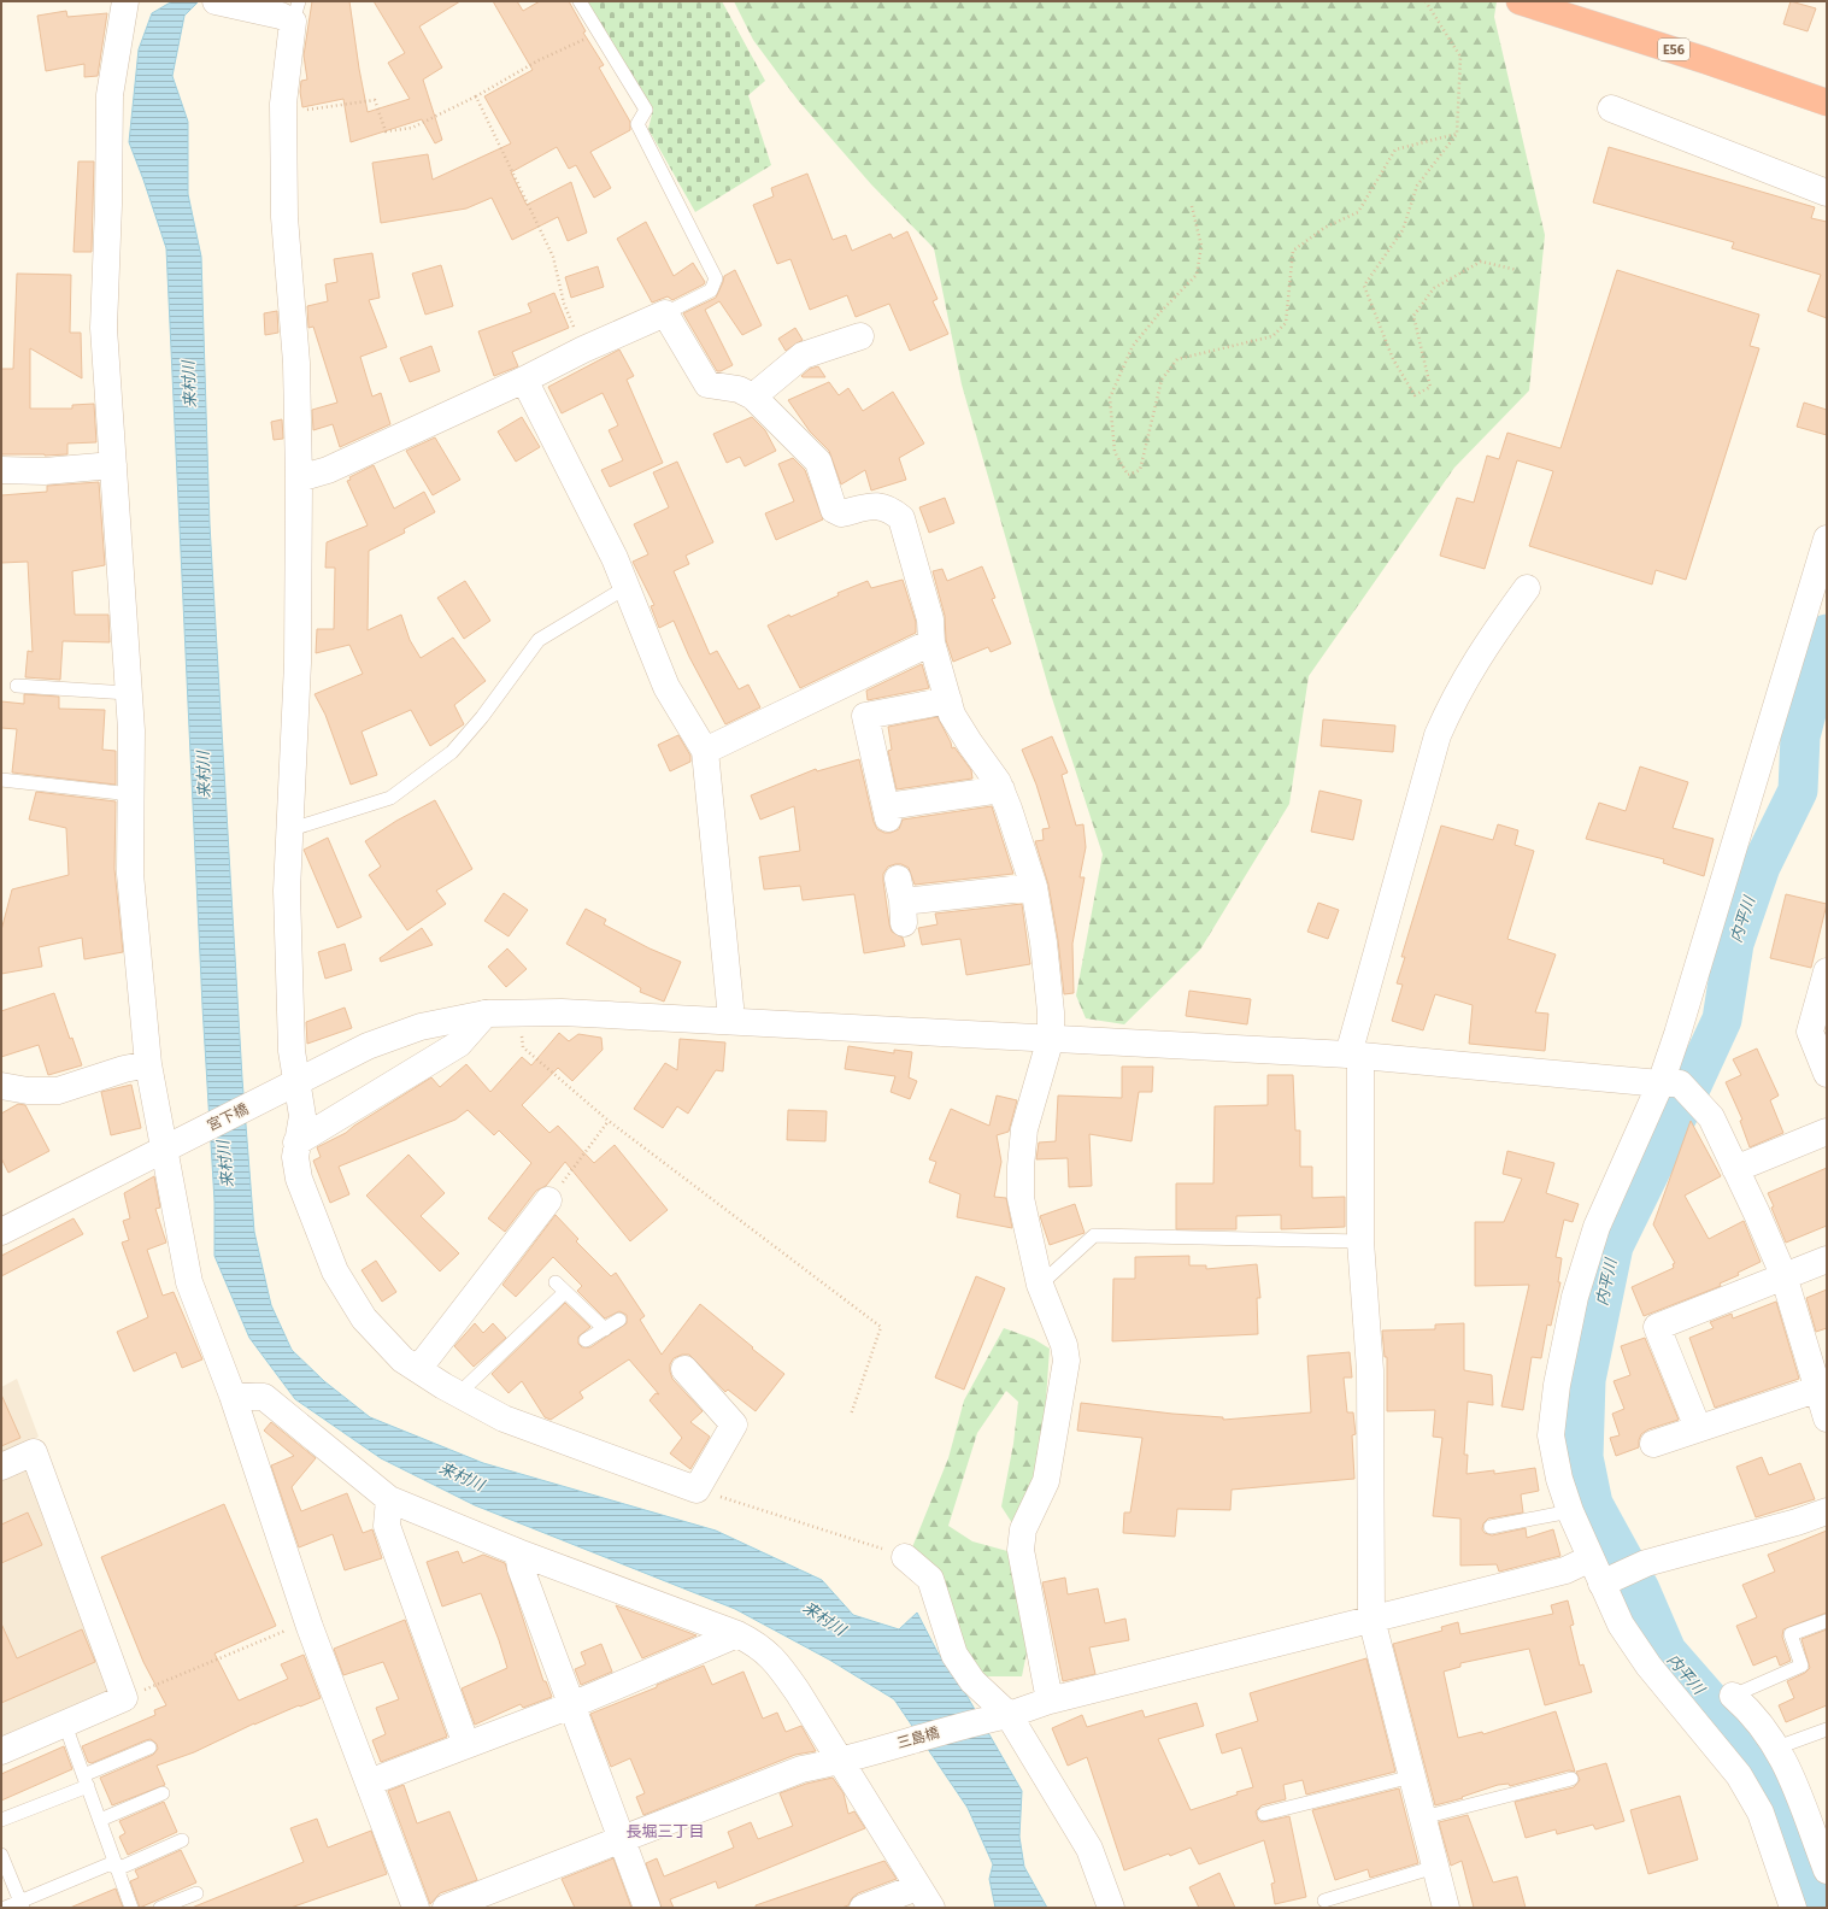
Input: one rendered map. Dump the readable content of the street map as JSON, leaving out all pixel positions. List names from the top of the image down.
{
  "streets": {
    "highway": ["E56"],
    "street": ["宮下橋", "三島橋"]
  },
  "districts": ["長堀三丁目"],
  "water": ["来村川", "内平川"]
}
